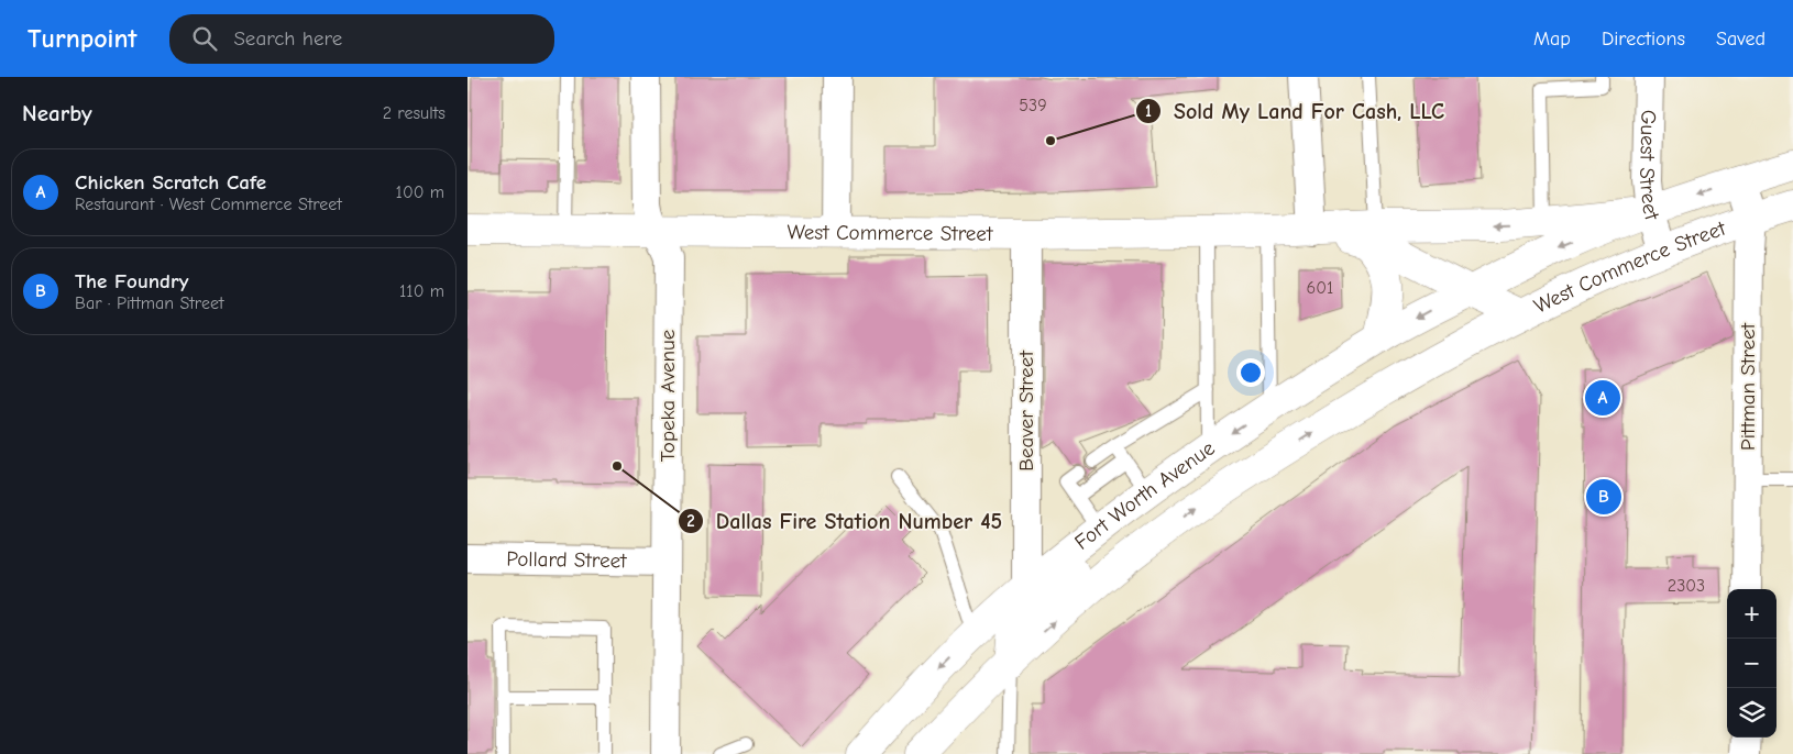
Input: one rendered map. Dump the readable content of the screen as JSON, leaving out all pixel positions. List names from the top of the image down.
{
  "streets": {
    "main road": ["West Commerce Street", "Fort Worth Avenue"],
    "street": [
      "Guest Street",
      "Pittman Street",
      "Topeka Avenue",
      "Beaver Street",
      "Pollard Street"
    ]
  },
  "crossings": [
    ["Guest Street", "West Commerce Street"],
    ["West Commerce Street", "Pittman Street"],
    ["West Commerce Street", "Topeka Avenue"],
    ["West Commerce Street", "Beaver Street"],
    ["West Commerce Street", "Fort Worth Avenue"],
    ["Topeka Avenue", "Pollard Street"],
    ["Beaver Street", "Fort Worth Avenue"]
  ],
  "places": ["Sold My Land For Cash, LLC", "Dallas Fire Station Number 45"],
  "house_numbers": ["539", "601", "2303"],
  "page": {
    "header": "Turnpoint",
    "search": "Search here",
    "nav": ["Map", "Directions", "Saved"],
    "heading": ["Nearby", "2 results"],
    "list": [
      {
        "mark": "A",
        "name": "Chicken Scratch Cafe",
        "note": "Restaurant · West Commerce Street",
        "value": "100 m"
      },
      {
        "mark": "B",
        "name": "The Foundry",
        "note": "Bar · Pittman Street",
        "value": "110 m"
      }
    ],
    "pins": ["A", "B"],
    "map_buttons": ["+", "−"]
  }
}
